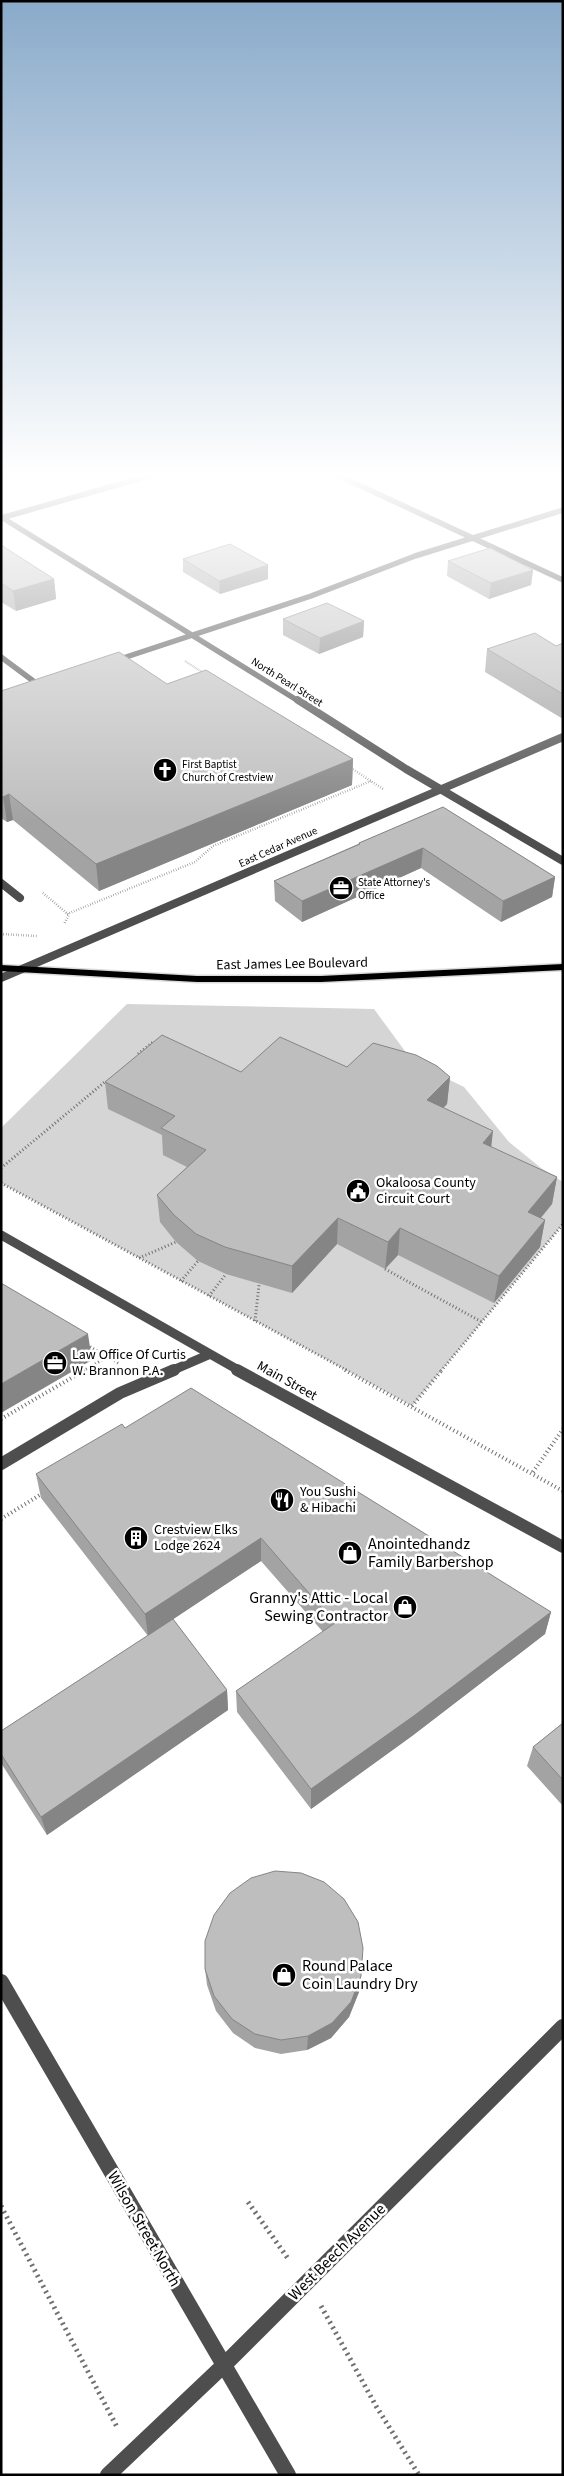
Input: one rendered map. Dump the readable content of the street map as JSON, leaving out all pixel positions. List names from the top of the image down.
{
  "streets": {
    "main road": ["East James Lee Boulevard"],
    "street": [
      "North Pearl Street",
      "East Cedar Avenue",
      "Main Street",
      "Wilson Street North",
      "West Beech Avenue"
    ]
  },
  "crossings": [
    ["North Pearl Street", "East Cedar Avenue"],
    ["East Cedar Avenue", "East James Lee Boulevard"],
    ["Wilson Street North", "West Beech Avenue"]
  ],
  "places": {
    "church": ["First Baptist Church of Crestview"],
    "office": ["State Attorney's Office", "Law Office Of Curtis W. Brannon P.A."],
    "public building": ["Okaloosa County Circuit Court"],
    "restaurant": ["You Sushi & Hibachi"],
    "building": ["Crestview Elks Lodge 2624"],
    "shop": ["Anointedhandz Family Barbershop", "Granny's Attic - Local Sewing Contractor", "Round Palace Coin Laundry Dry"]
  }
}
